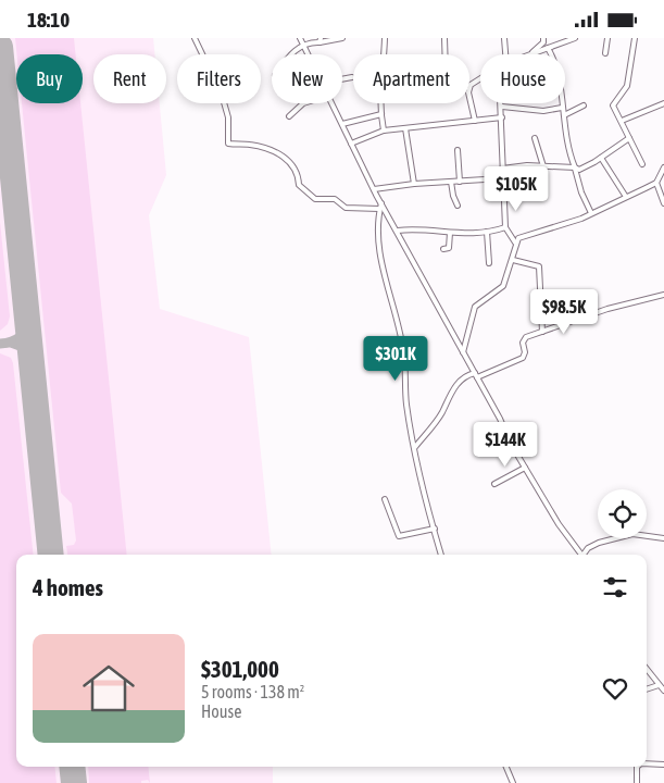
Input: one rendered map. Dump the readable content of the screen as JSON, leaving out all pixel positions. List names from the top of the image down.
{
  "page": {
    "status": "18:10",
    "chip": [
      "Buy",
      "Rent",
      "Filters",
      "New",
      "Apartment",
      "House"
    ],
    "price": [
      "$105K",
      "$98.5K",
      "$301K",
      "$144K"
    ],
    "heading": "4 homes",
    "list": [
      {
        "name": "$301,000",
        "note": "5 rooms · 138 m² · House"
      }
    ]
  }
}
